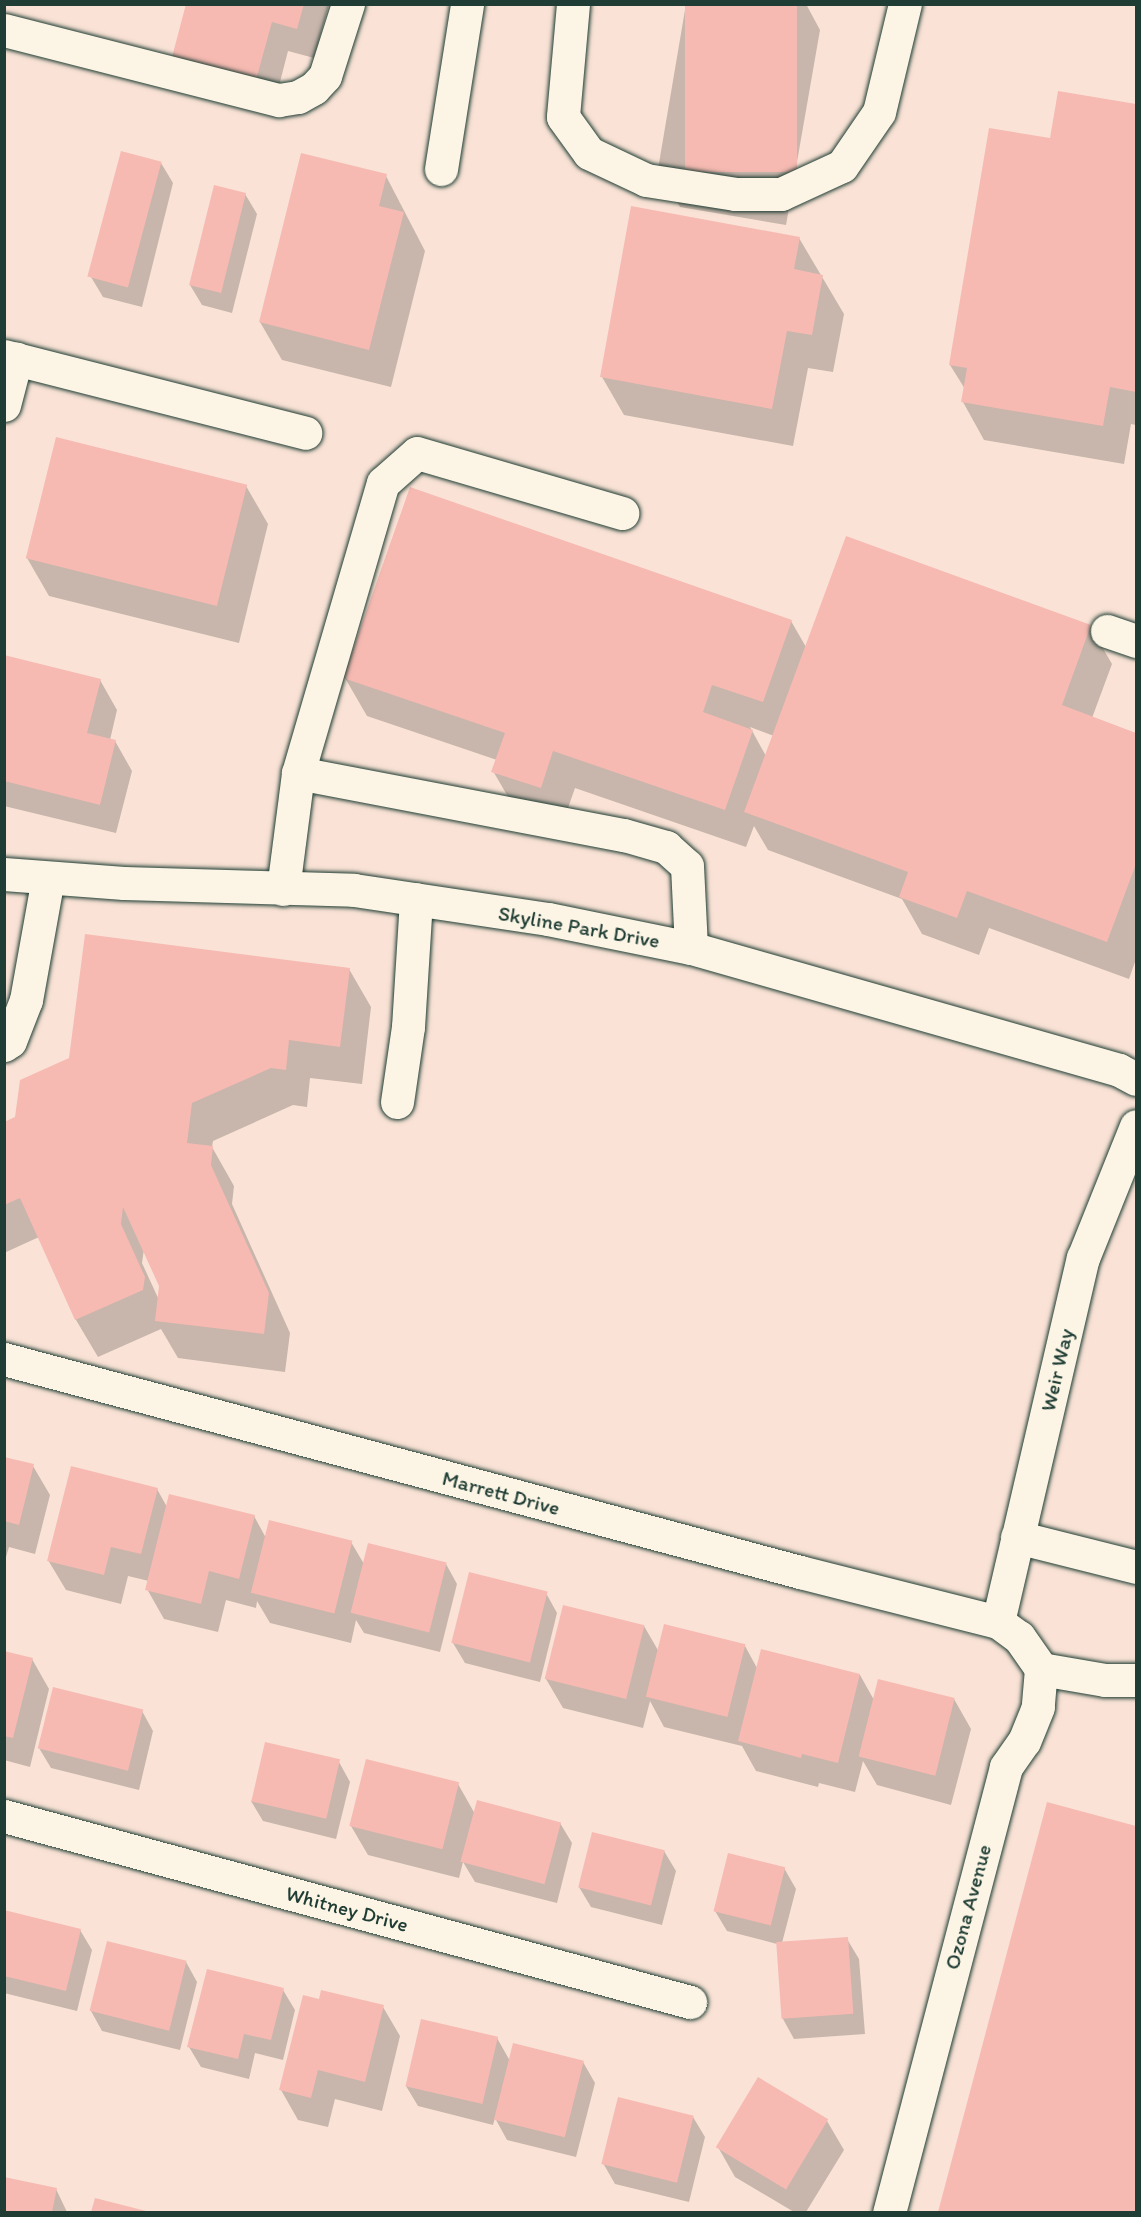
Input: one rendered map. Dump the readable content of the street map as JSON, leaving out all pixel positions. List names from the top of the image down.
{
  "streets": {
    "street": [
      "Skyline Park Drive",
      "Weir Way",
      "Marrett Drive",
      "Ozona Avenue",
      "Whitney Drive"
    ]
  },
  "crossings": [
    ["Weir Way", "Marrett Drive"]
  ]
}
